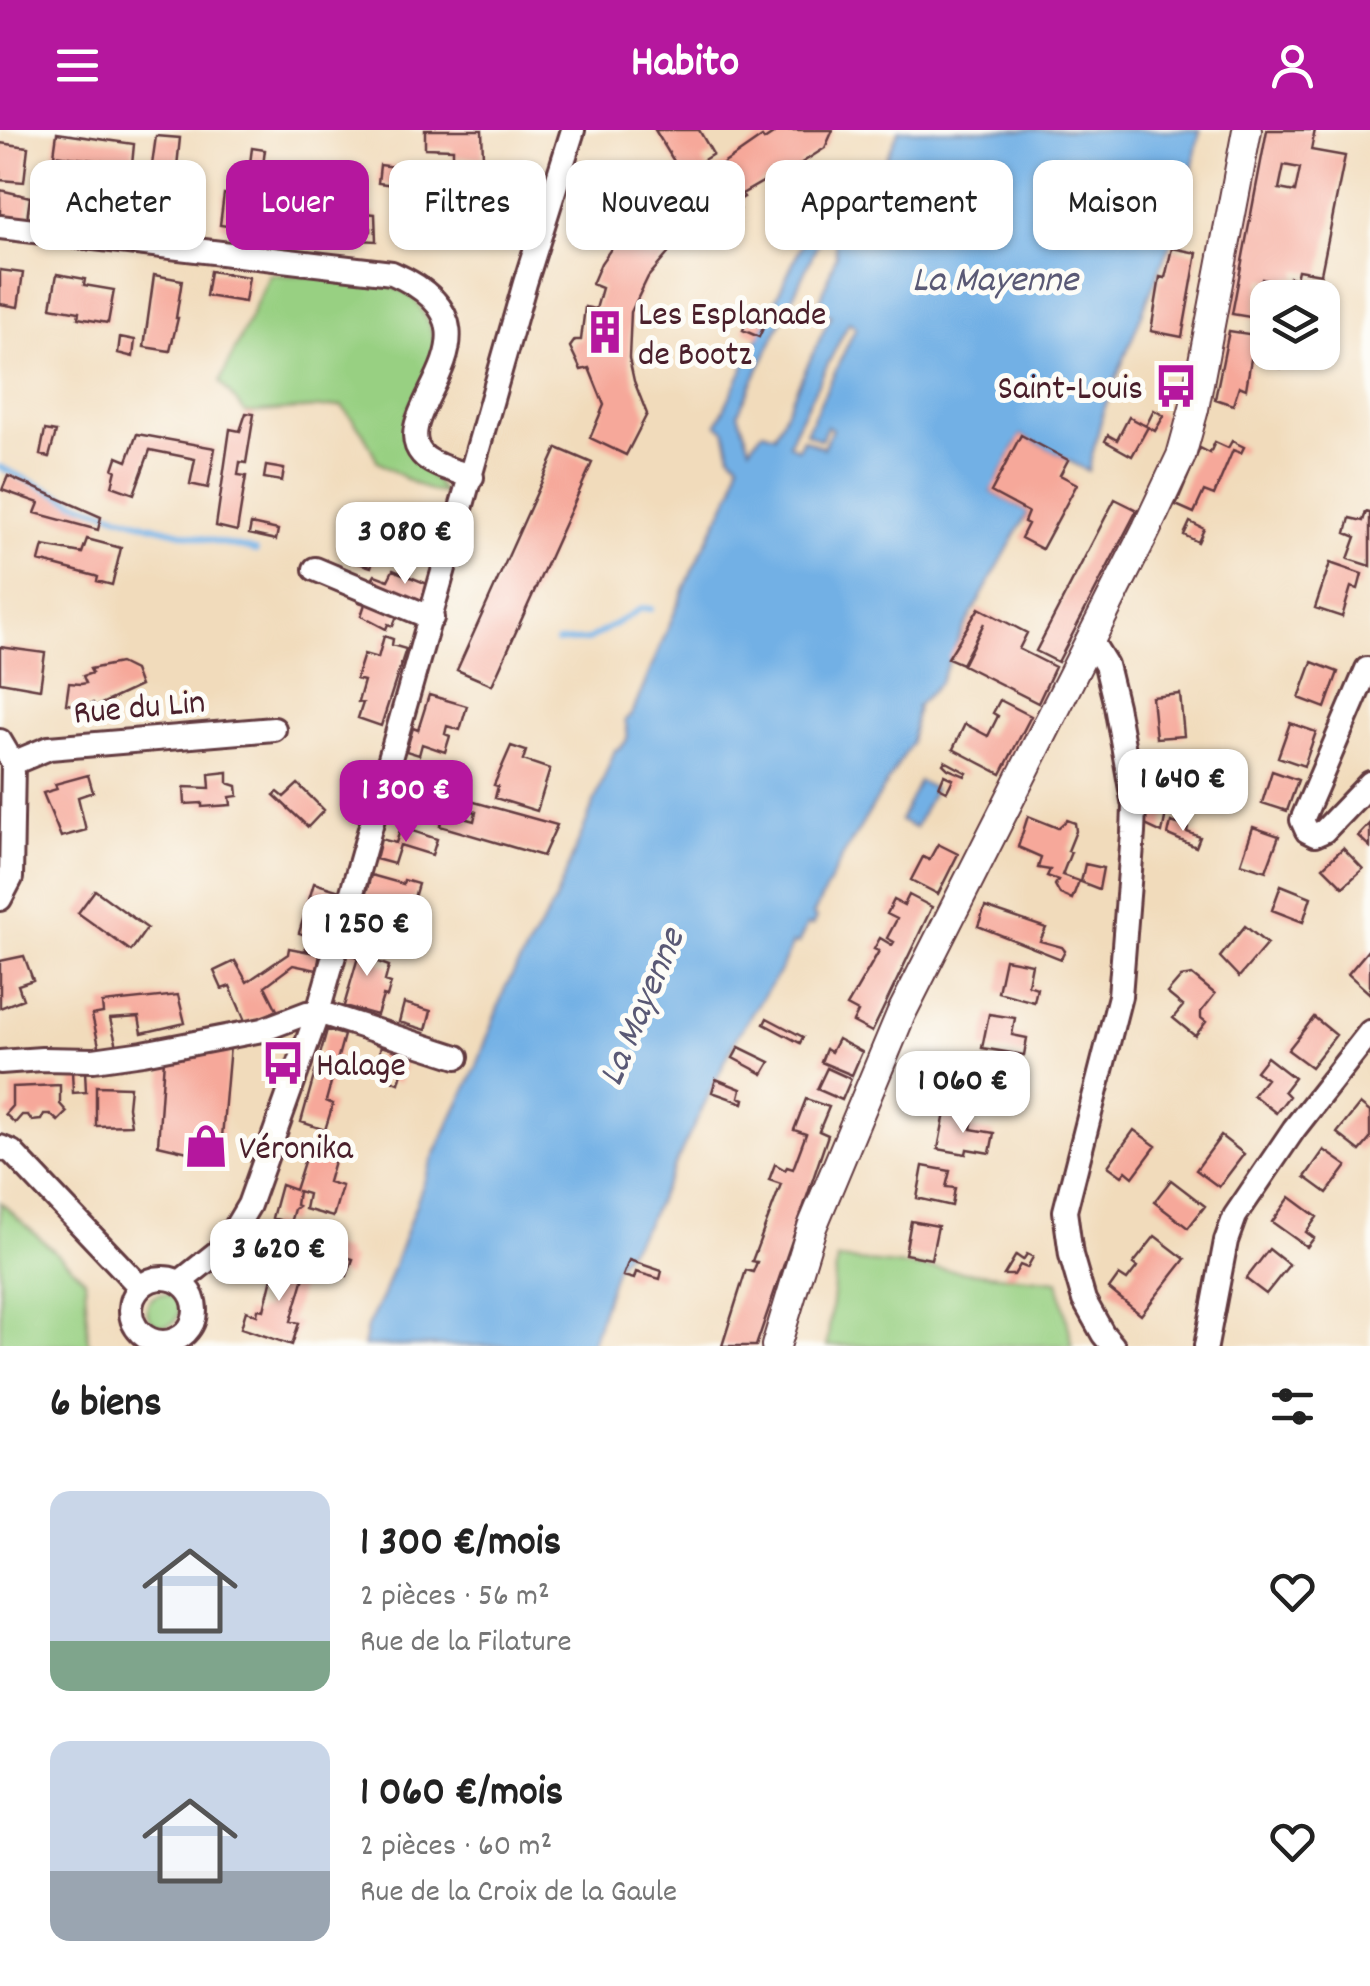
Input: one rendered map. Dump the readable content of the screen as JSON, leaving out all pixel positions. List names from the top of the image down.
{
  "streets": {
    "street": ["Rue du Lin"]
  },
  "water": ["La Mayenne"],
  "places": {
    "building": ["Les Esplanade de Bootz"],
    "bus stop": ["Saint-Louis", "Halage"],
    "shop": ["Véronika"]
  },
  "page": {
    "header": "Habito",
    "chip": [
      "Acheter",
      "Louer",
      "Filtres",
      "Nouveau",
      "Appartement",
      "Maison"
    ],
    "price": [
      "3 080 €",
      "1 640 €",
      "1 300 €",
      "1 250 €",
      "1 060 €",
      "3 620 €"
    ],
    "heading": "6 biens",
    "list": [
      {
        "name": "1 300 €/mois",
        "note": "2 pièces · 56 m² · Rue de la Filature"
      },
      {
        "name": "1 060 €/mois",
        "note": "2 pièces · 60 m² · Rue de la Croix de la Gaule"
      }
    ]
  }
}
